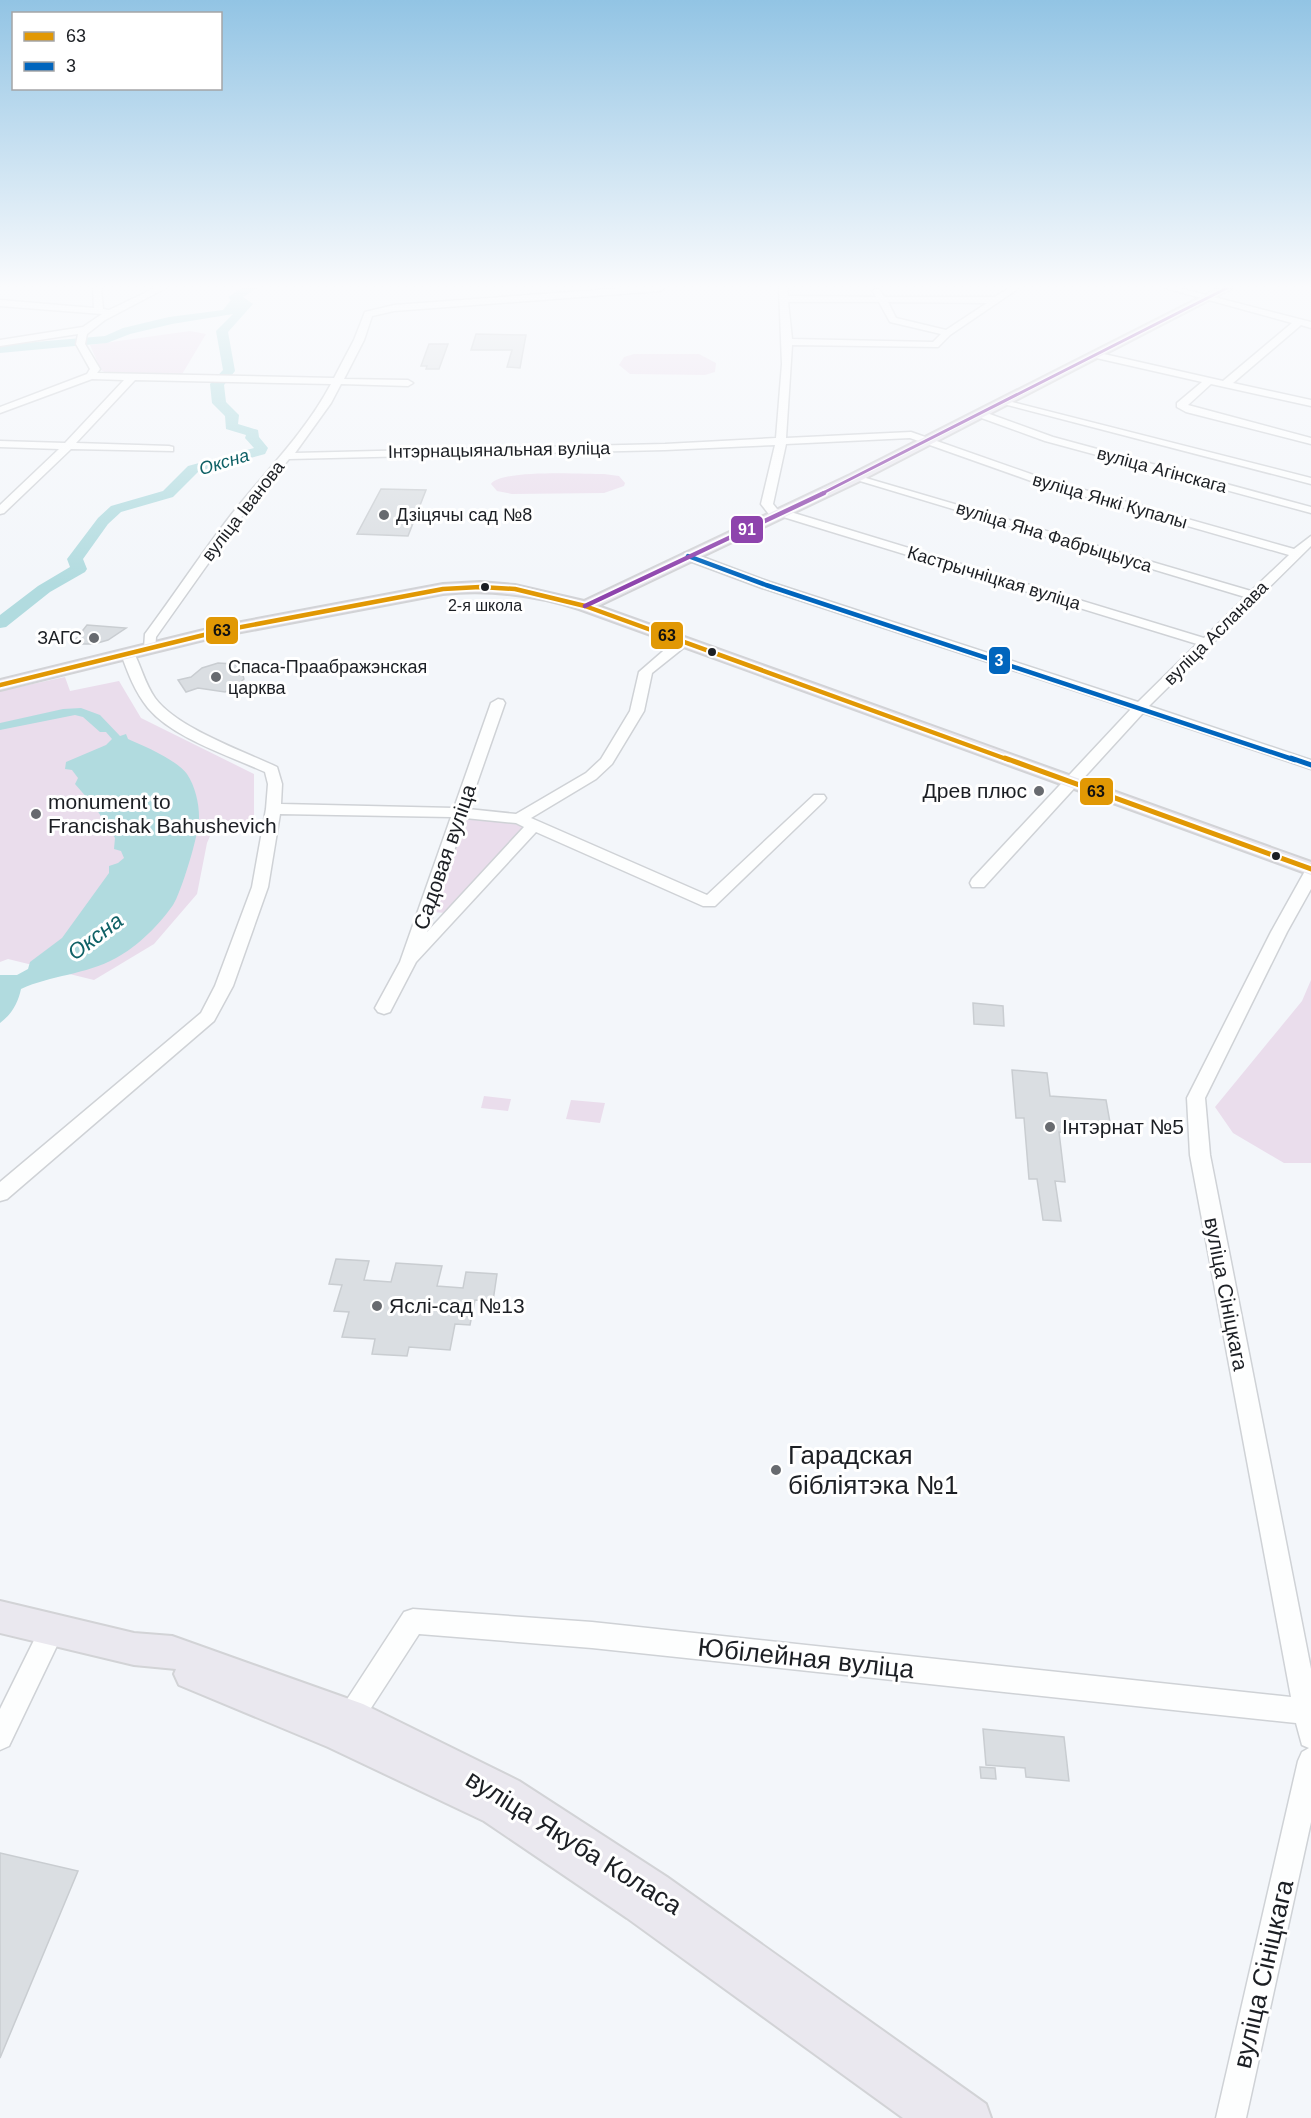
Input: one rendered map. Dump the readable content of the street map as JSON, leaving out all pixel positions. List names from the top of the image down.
{
  "streets": {
    "main road": ["вуліца Якуба Коласа"],
    "street": [
      "Інтэрнацыянальная вуліца",
      "вуліца Агінскага",
      "вуліца Янкі Купалы",
      "вуліца Іванова",
      "вуліца Яна Фабрыцыуса",
      "Кастрычніцкая вуліца",
      "вуліца Асланава",
      "Садовая вуліца",
      "вуліца Сініцкага",
      "Юбілейная вуліца"
    ]
  },
  "crossings": [
    ["Інтэрнацыянальная вуліца", "вуліца Янкі Купалы"],
    ["Інтэрнацыянальная вуліца", "вуліца Іванова"],
    ["вуліца Янкі Купалы", "вуліца Асланава"],
    ["вуліца Яна Фабрыцыуса", "вуліца Асланава"],
    ["Кастрычніцкая вуліца", "вуліца Асланава"],
    ["вуліца Сініцкага", "Юбілейная вуліца"],
    ["Юбілейная вуліца", "вуліца Якуба Коласа"]
  ],
  "water": ["Оксна"],
  "places": [
    "Дзіцячы сад №8",
    "2-я школа",
    "ЗАГС",
    "Спаса-Праабражэнская царква",
    "Древ плюс",
    "monument to Francishak Bahushevich",
    "Інтэрнат №5",
    "Яслі-сад №13",
    "Гарадская бібліятэка №1"
  ],
  "lines": ["transit line 91", "transit line 3", "transit line 63"],
  "legend": ["63", "3"]
}
